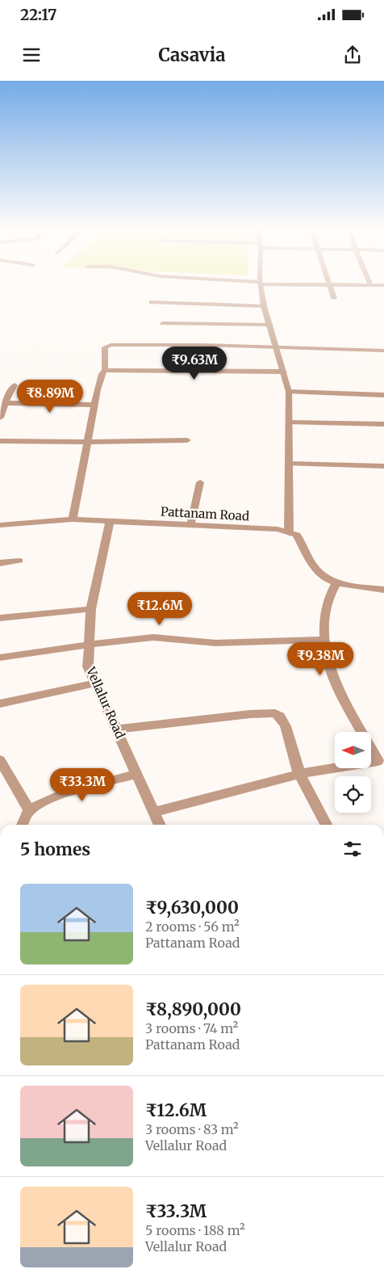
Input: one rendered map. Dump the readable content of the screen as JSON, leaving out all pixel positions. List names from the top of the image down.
{
  "streets": {
    "street": ["Pattanam Road", "Vellalur Road"]
  },
  "crossings": [
    ["Pattanam Road", "Vellalur Road"]
  ],
  "north": "left",
  "page": {
    "status": "22:17",
    "header": "Casavia",
    "price": [
      "₹9.63M",
      "₹8.89M",
      "₹12.6M",
      "₹9.38M",
      "₹33.3M"
    ],
    "heading": "5 homes",
    "list": [
      {
        "name": "₹9,630,000",
        "note": "2 rooms · 56 m² · Pattanam Road"
      },
      {
        "name": "₹8,890,000",
        "note": "3 rooms · 74 m² · Pattanam Road"
      },
      {
        "name": "₹12.6M",
        "note": "3 rooms · 83 m² · Vellalur Road"
      },
      {
        "name": "₹33.3M",
        "note": "5 rooms · 188 m² · Vellalur Road"
      }
    ]
  }
}
